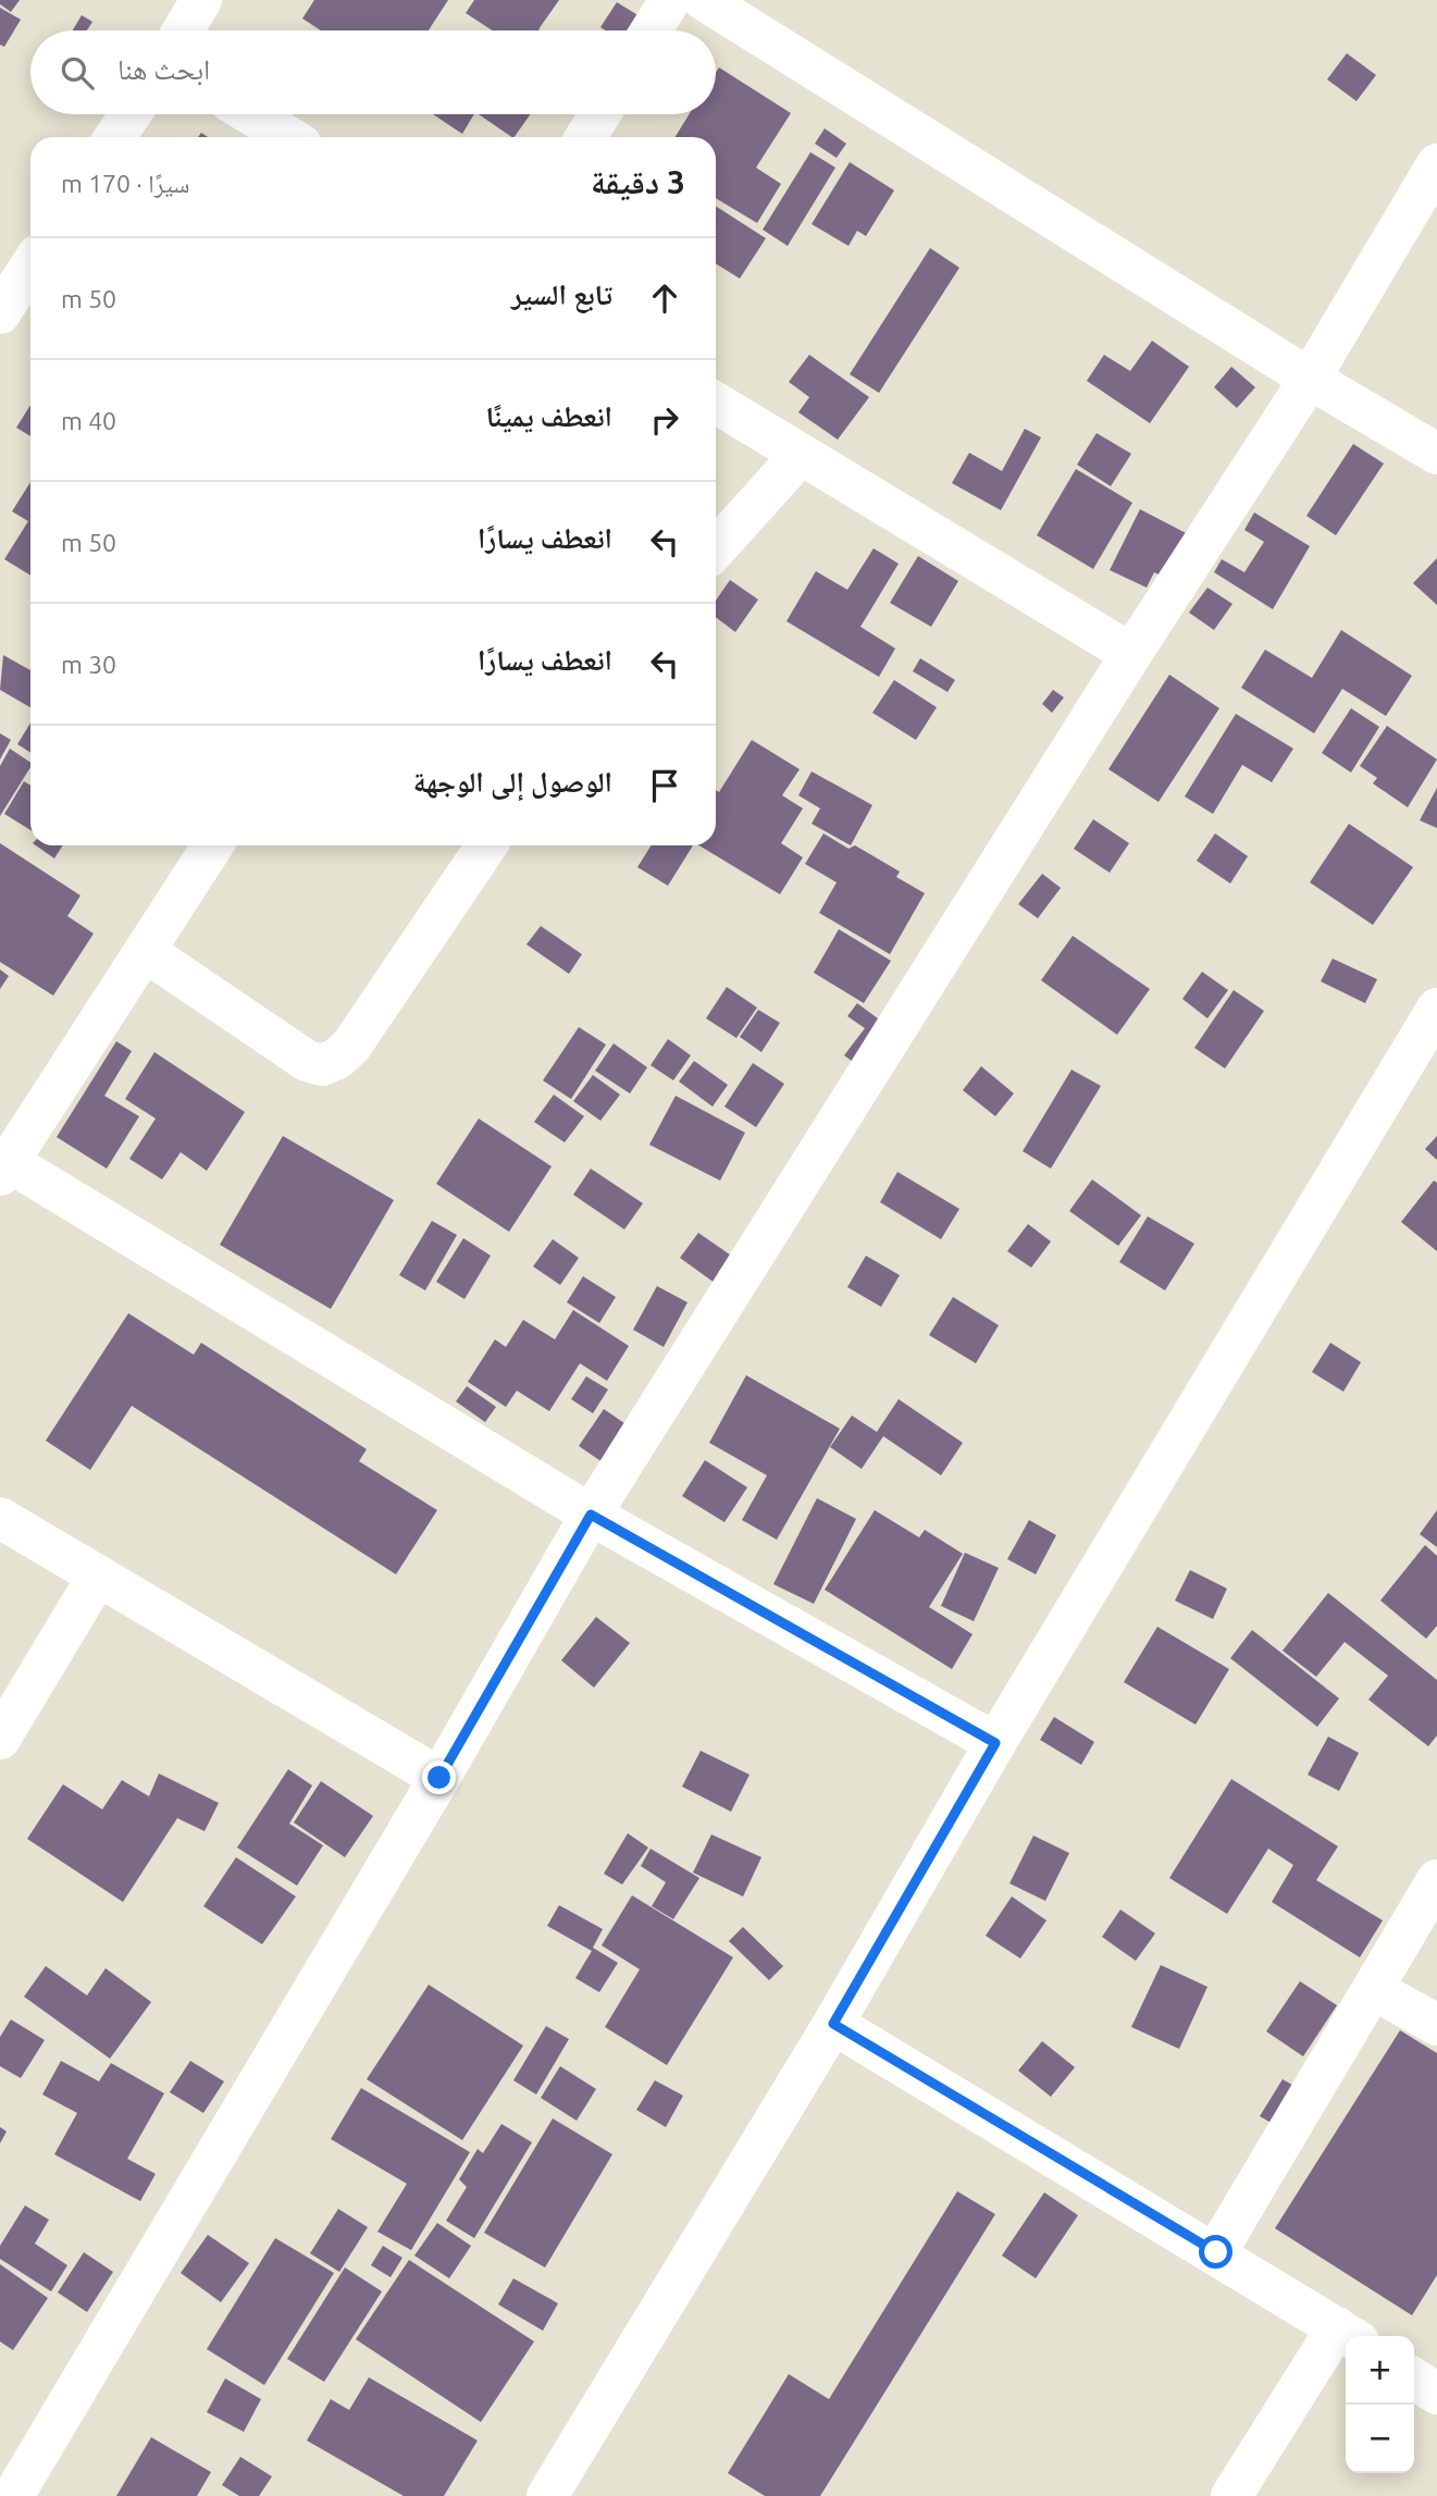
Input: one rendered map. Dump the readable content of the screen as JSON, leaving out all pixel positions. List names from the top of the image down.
{
  "page": {
    "search": "ابحث هنا",
    "heading": ["3 دقيقة", "سيرًا · 170 m"],
    "list": [
      ["تابع السير", "50 m"],
      ["انعطف يمينًا", "40 m"],
      ["انعطف يسارًا", "50 m"],
      ["انعطف يسارًا", "30 m"],
      "الوصول إلى الوجهة"
    ],
    "map_buttons": ["+", "−"]
  }
}
